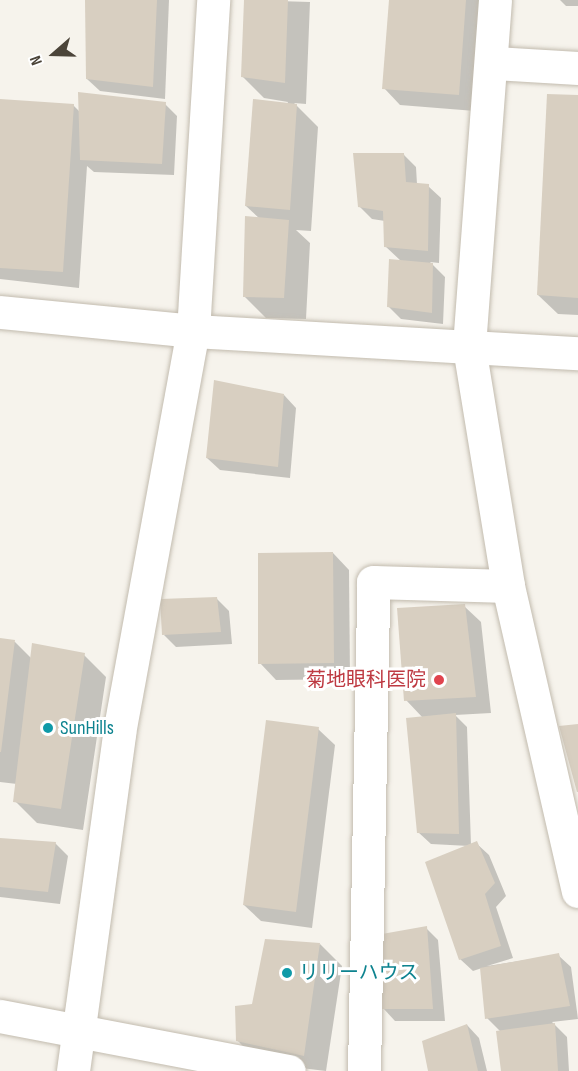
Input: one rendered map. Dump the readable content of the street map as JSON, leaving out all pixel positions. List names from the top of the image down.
{
  "places": ["菊地眼科医院", "SunHills", "リリーハウス"],
  "north": "left"
}
